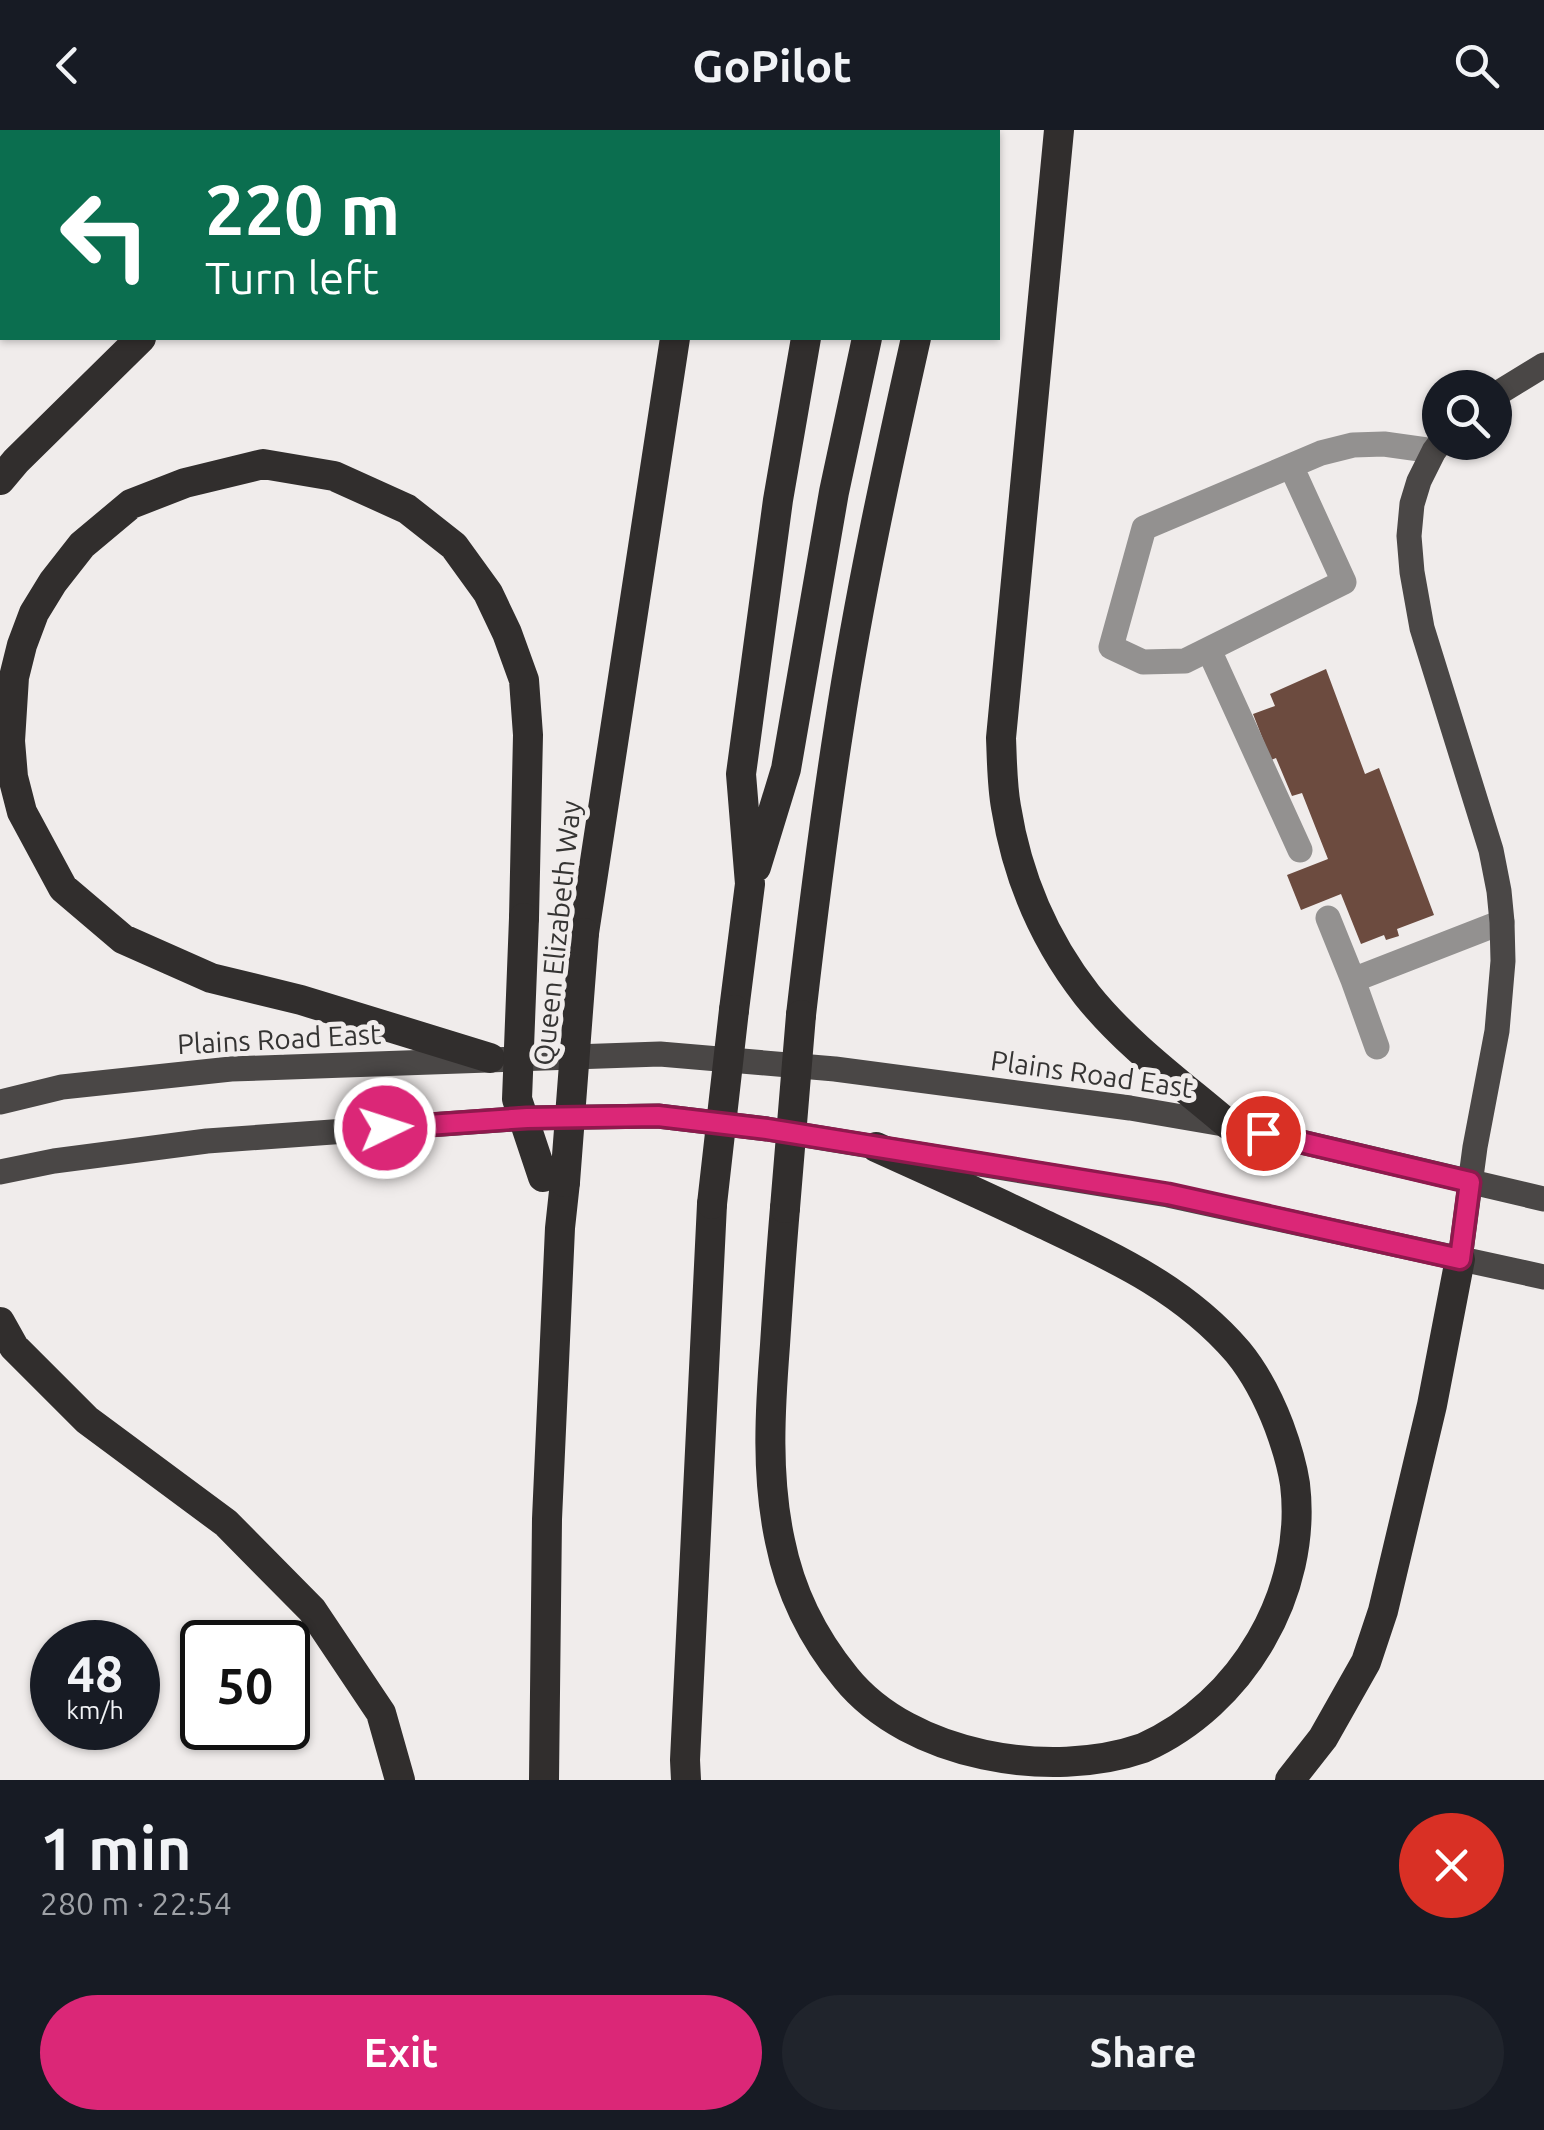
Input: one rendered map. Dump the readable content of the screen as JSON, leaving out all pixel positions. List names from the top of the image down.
{
  "streets": {
    "highway": ["Queen Elizabeth Way"],
    "main road": ["Plains Road East"]
  },
  "page": {
    "header": "GoPilot",
    "turn": ["220 m", "Turn left"],
    "speed": "48 km/h",
    "limit": "50",
    "heading": ["1 min", "280 m · 22:54"],
    "buttons": ["Exit", "Share"]
  }
}
